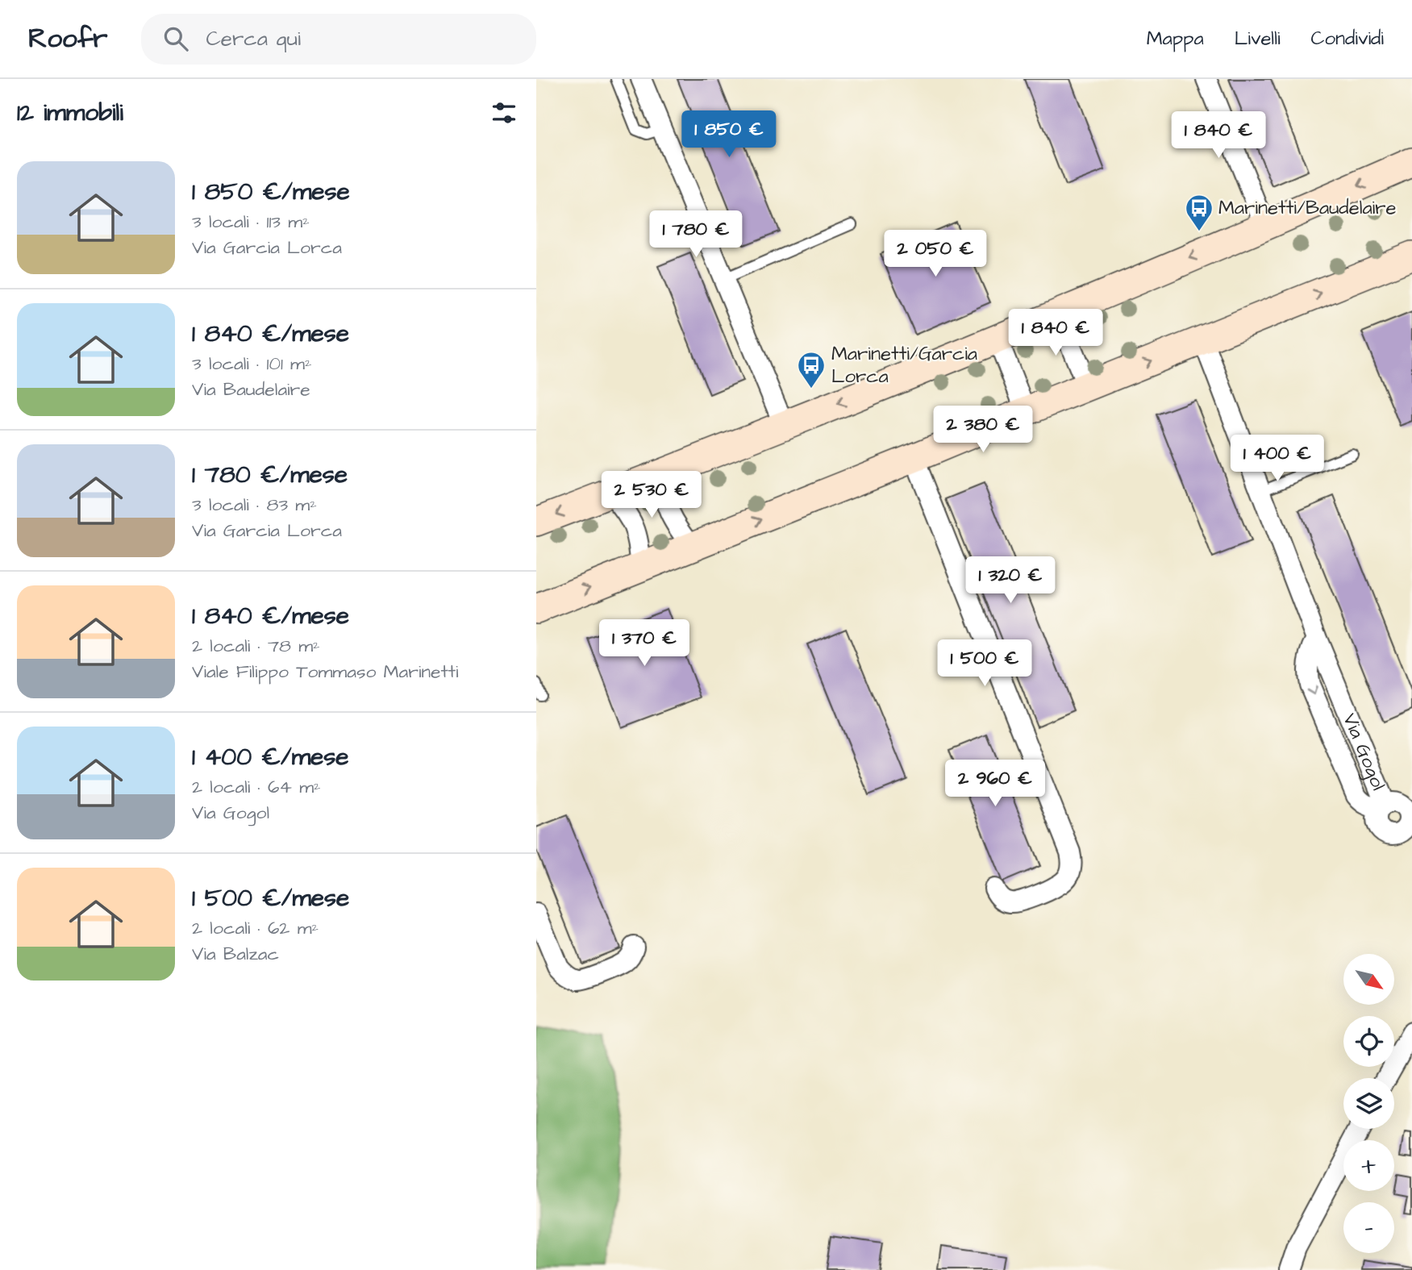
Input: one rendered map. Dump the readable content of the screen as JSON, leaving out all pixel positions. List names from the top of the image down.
{
  "streets": {
    "street": ["Via Gogol"]
  },
  "places": {
    "bus stop": ["Marinetti/Baudelaire", "Marinetti/Garcia Lorca"]
  },
  "north": "bottom right",
  "page": {
    "header": "Roofr",
    "search": "Cerca qui",
    "nav": ["Mappa", "Livelli", "Condividi"],
    "heading": "12 immobili",
    "price": [
      "1 850 €",
      "1 840 €",
      "1 780 €",
      "2 050 €",
      "1 840 €",
      "2 380 €",
      "1 400 €",
      "2 530 €",
      "1 320 €",
      "1 370 €",
      "1 500 €",
      "2 960 €"
    ],
    "list": [
      {
        "name": "1 850 €/mese",
        "note": "3 locali · 113 m² · Via Garcia Lorca"
      },
      {
        "name": "1 840 €/mese",
        "note": "3 locali · 101 m² · Via Baudelaire"
      },
      {
        "name": "1 780 €/mese",
        "note": "3 locali · 83 m² · Via Garcia Lorca"
      },
      {
        "name": "1 840 €/mese",
        "note": "2 locali · 78 m² · Viale Filippo Tommaso Marinetti"
      },
      {
        "name": "1 400 €/mese",
        "note": "2 locali · 64 m² · Via Gogol"
      },
      {
        "name": "1 500 €/mese",
        "note": "2 locali · 62 m² · Via Balzac"
      }
    ],
    "map_buttons": ["+", "−"]
  }
}
